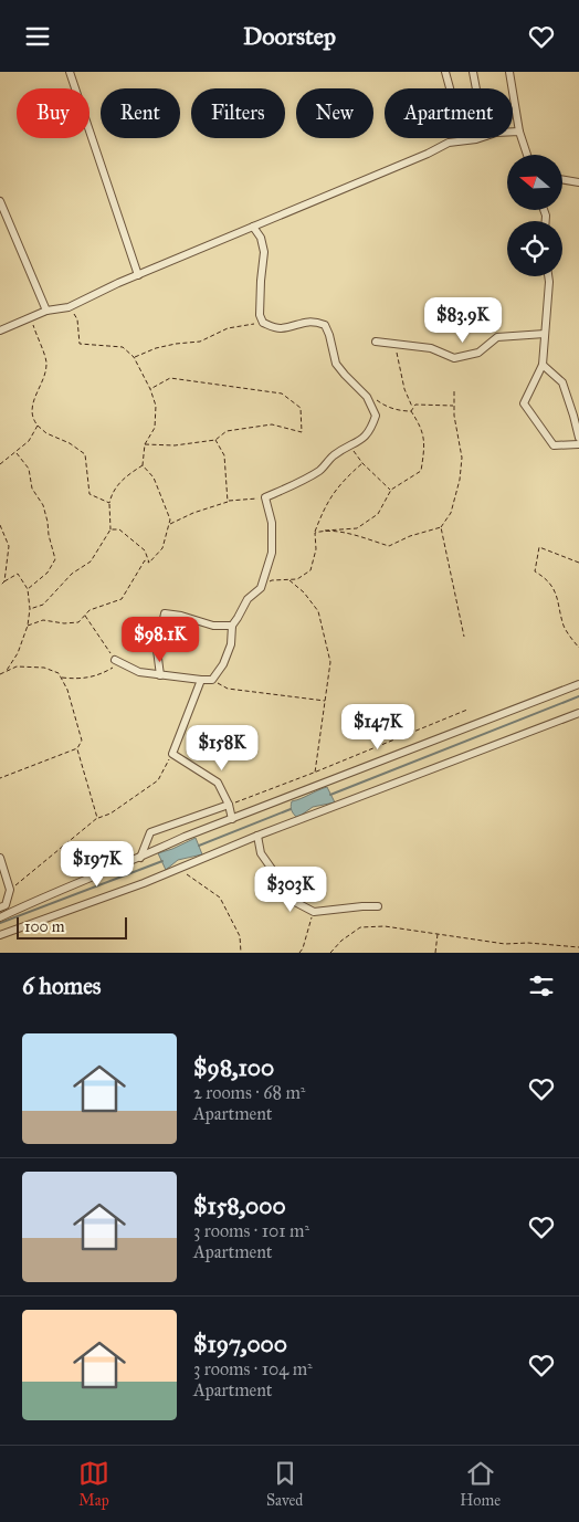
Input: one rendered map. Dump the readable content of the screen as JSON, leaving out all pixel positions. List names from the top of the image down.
{
  "scale_bar": "100 m",
  "north": "left",
  "page": {
    "header": "Doorstep",
    "chip": [
      "Buy",
      "Rent",
      "Filters",
      "New",
      "Apartment"
    ],
    "price": [
      "$83.9K",
      "$98.1K",
      "$147K",
      "$158K",
      "$197K",
      "$303K"
    ],
    "scale": "100 m",
    "heading": "6 homes",
    "list": [
      {
        "name": "$98,100",
        "note": "2 rooms · 68 m² · Apartment"
      },
      {
        "name": "$158,000",
        "note": "3 rooms · 101 m² · Apartment"
      },
      {
        "name": "$197,000",
        "note": "3 rooms · 104 m² · Apartment"
      }
    ],
    "tabs": ["Map", "Saved", "Home"]
  }
}
